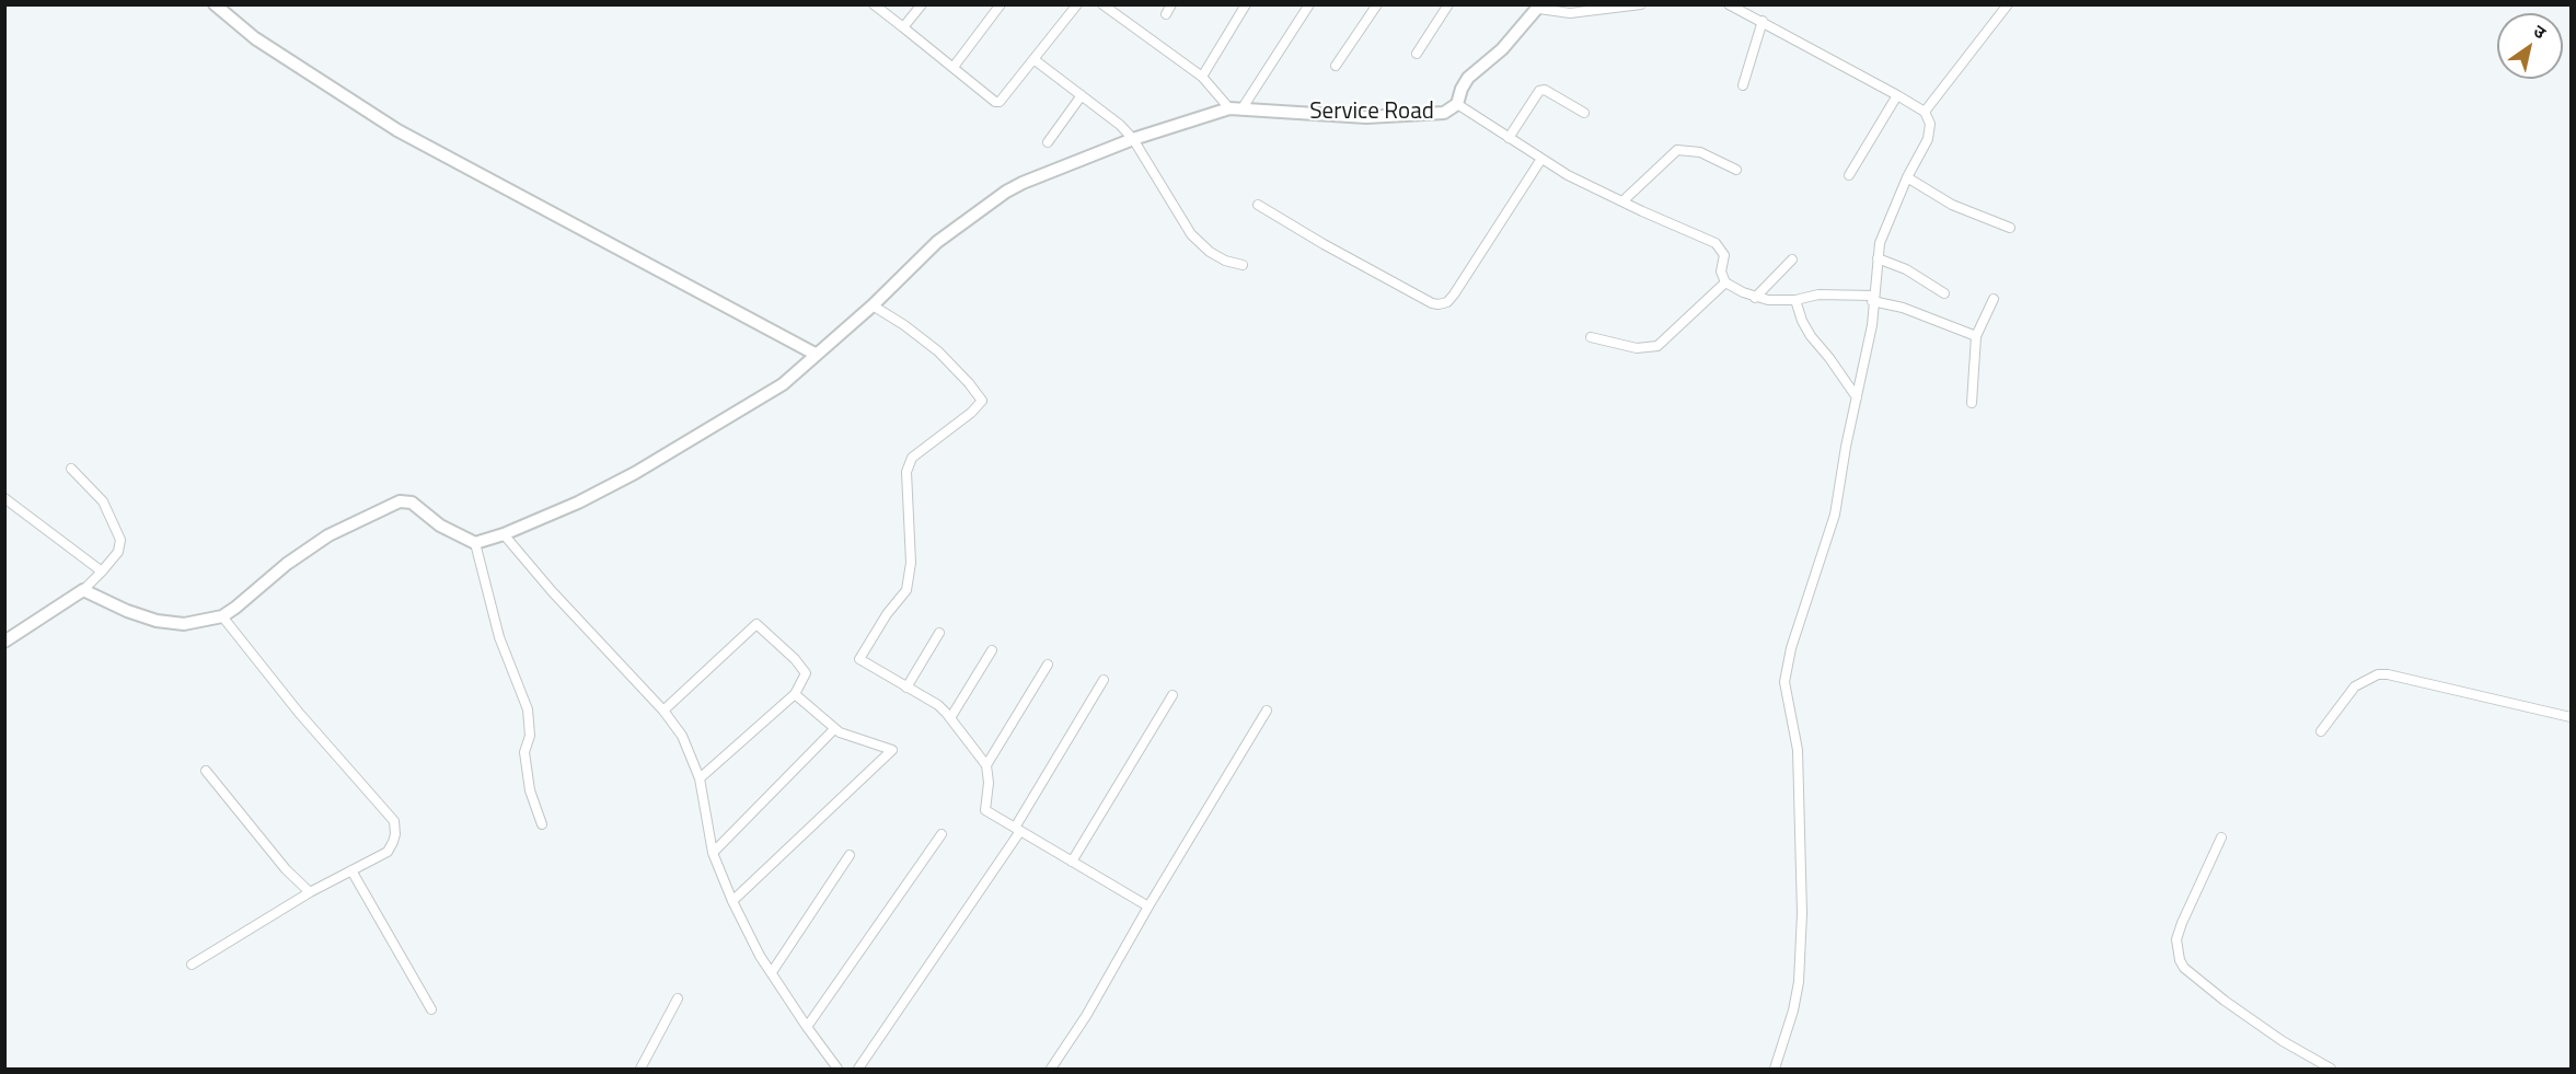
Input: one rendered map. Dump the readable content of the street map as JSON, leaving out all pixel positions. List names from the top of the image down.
{
  "streets": {
    "street": ["Service Road"]
  },
  "north": "top right"
}
